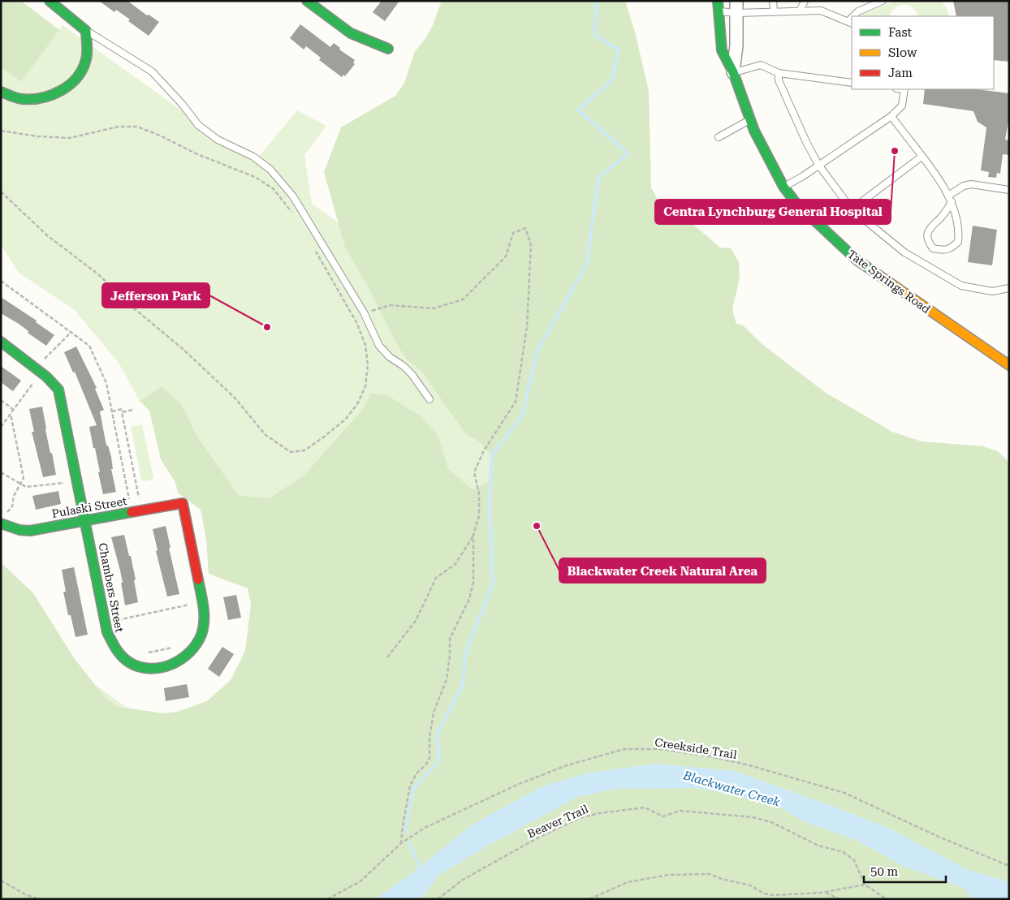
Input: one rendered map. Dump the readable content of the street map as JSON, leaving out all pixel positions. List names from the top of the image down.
{
  "streets": {
    "street": ["Tate Springs Road", "Pulaski Street", "Chambers Street"],
    "path": ["Creekside Trail", "Beaver Trail"]
  },
  "crossings": [
    ["Pulaski Street", "Chambers Street"]
  ],
  "water": ["Blackwater Creek"],
  "places": ["Centra Lynchburg General Hospital", "Jefferson Park", "Blackwater Creek Natural Area"],
  "legend": ["Fast", "Slow", "Jam"],
  "scale_bar": "50 m"
}
